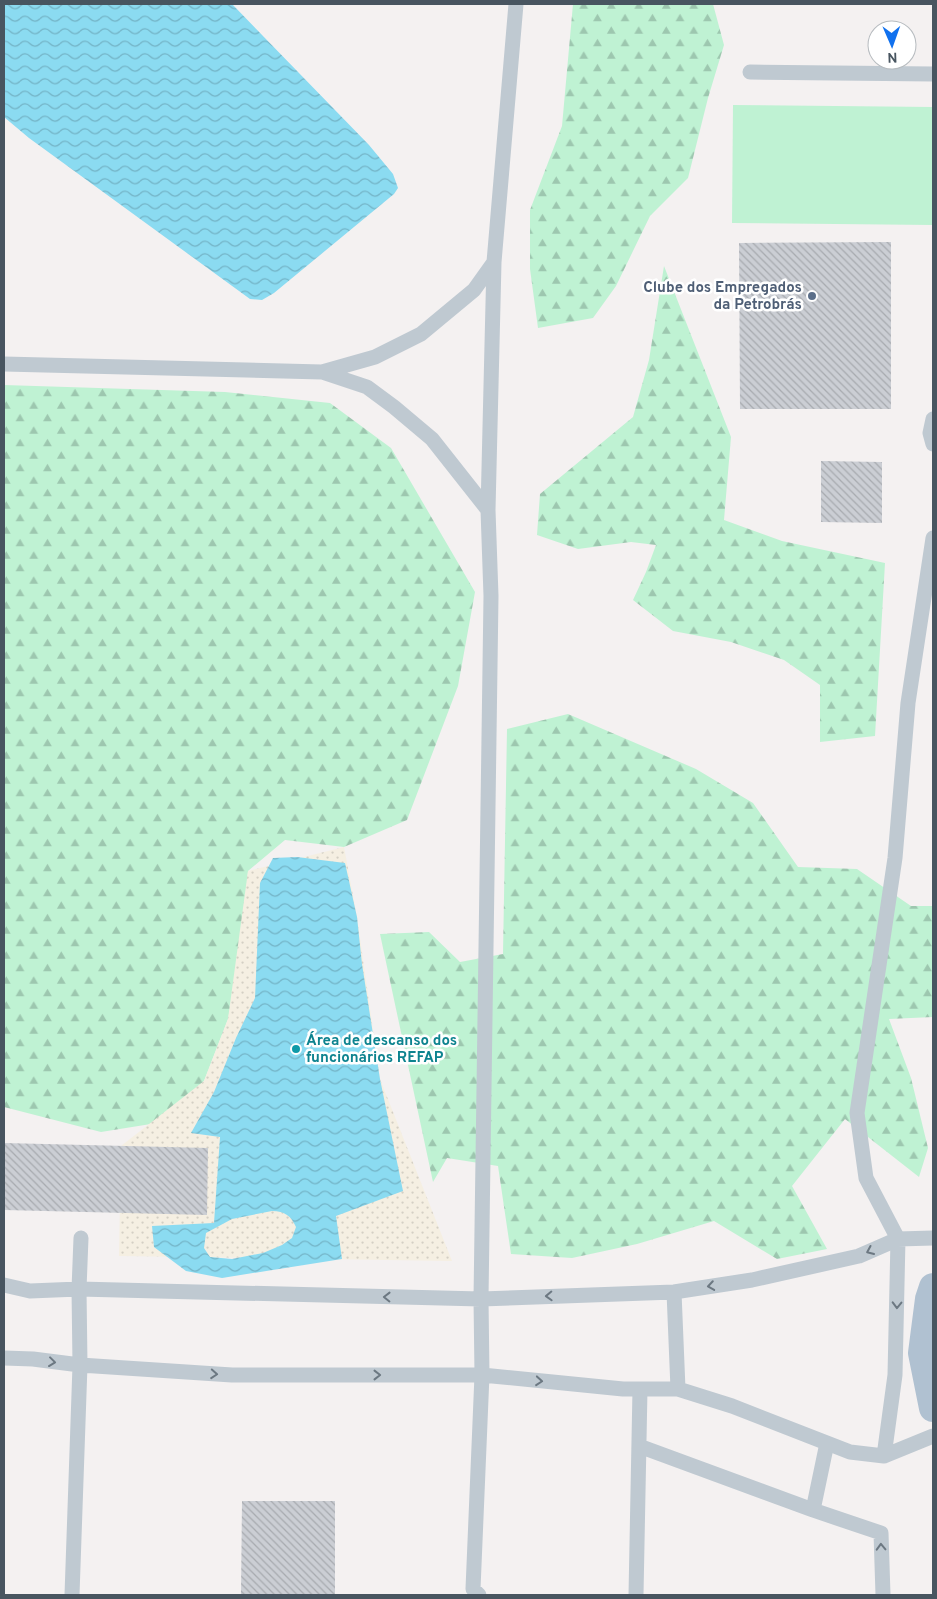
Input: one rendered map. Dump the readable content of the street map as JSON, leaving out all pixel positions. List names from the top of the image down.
{
  "places": ["Clube dos Empregados da Petrobrás", "Área de descanso dos funcionários REFAP"],
  "north": "bottom"
}
